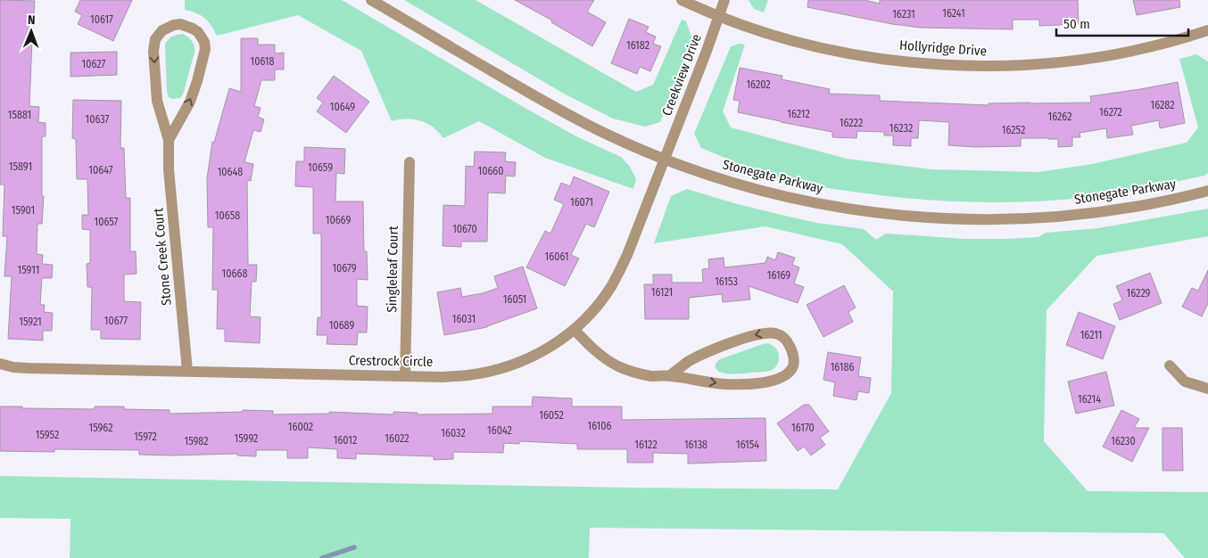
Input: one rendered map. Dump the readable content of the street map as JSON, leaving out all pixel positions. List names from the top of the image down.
{
  "streets": {
    "street": [
      "Hollyridge Drive",
      "Creekview Drive",
      "Stonegate Parkway",
      "Stone Creek Court",
      "Singleleaf Court",
      "Crestrock Circle"
    ]
  },
  "crossings": [
    ["Hollyridge Drive", "Creekview Drive"],
    ["Creekview Drive", "Stonegate Parkway"],
    ["Creekview Drive", "Crestrock Circle"],
    ["Stonegate Parkway", "Crestrock Circle"],
    ["Stone Creek Court", "Crestrock Circle"],
    ["Singleleaf Court", "Crestrock Circle"]
  ],
  "house_numbers": [
    "16241",
    "16231",
    "10617",
    "16182",
    "10618",
    "10627",
    "16202",
    "16282",
    "10649",
    "16272",
    "16212",
    "15881",
    "16262",
    "10637",
    "16222",
    "16232",
    "16252",
    "15891",
    "10659",
    "10647",
    "10660",
    "10648",
    "16071",
    "15901",
    "10658",
    "10669",
    "10657",
    "10670",
    "16061",
    "10679",
    "15911",
    "10668",
    "16169",
    "16153",
    "16121",
    "16229",
    "16051",
    "16031",
    "10677",
    "15921",
    "10689",
    "16211",
    "16186",
    "16214",
    "16052",
    "16106",
    "16002",
    "15962",
    "16170",
    "16042",
    "16032",
    "15952",
    "15972",
    "15992",
    "16022",
    "16012",
    "15982",
    "16230",
    "16122",
    "16138",
    "16154"
  ],
  "scale_bar": "50 m",
  "north": "top"
}
